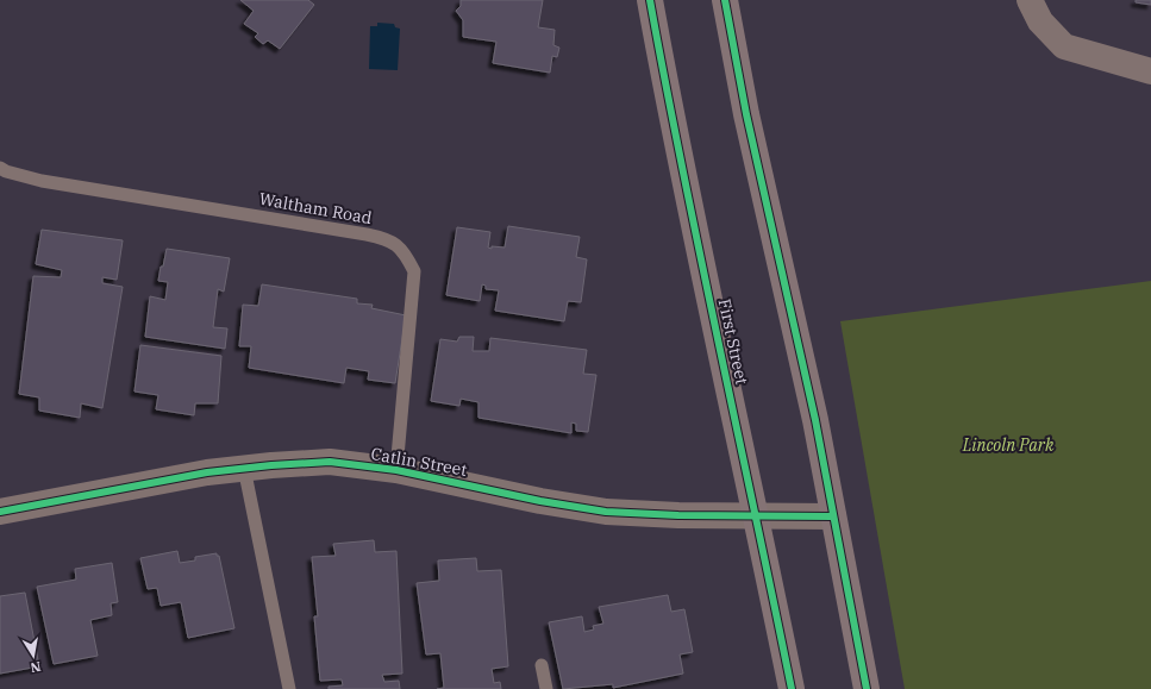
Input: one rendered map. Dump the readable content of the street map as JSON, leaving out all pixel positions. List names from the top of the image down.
{
  "streets": {
    "main road": ["First Street"],
    "street": ["Catlin Street"],
    "lane": ["Waltham Road"]
  },
  "crossings": [
    ["Waltham Road", "Catlin Street"],
    ["First Street", "Catlin Street"]
  ],
  "parks": ["Lincoln Park"],
  "north": "bottom"
}
